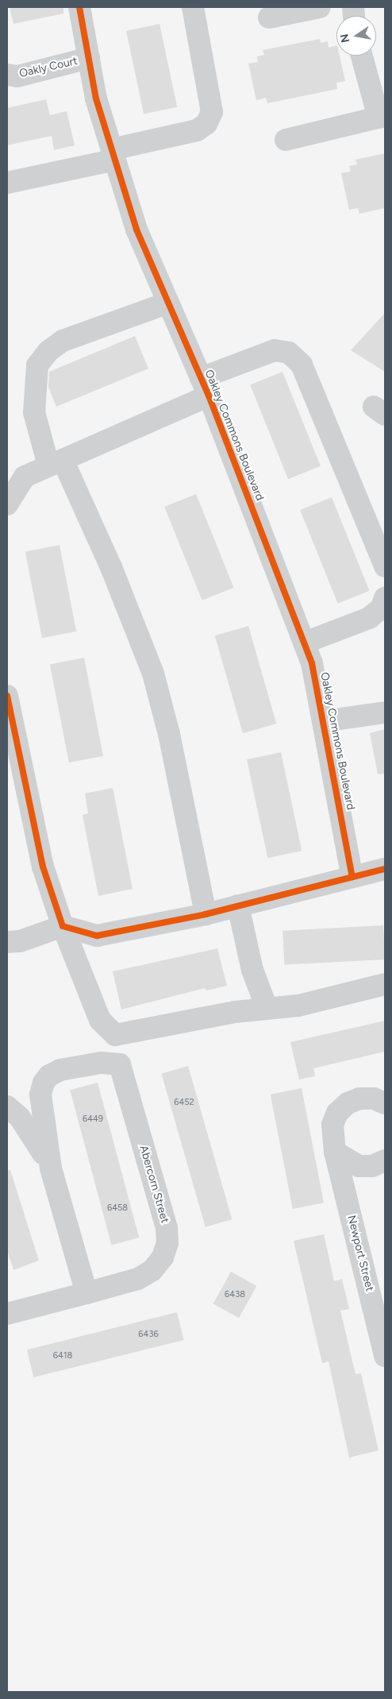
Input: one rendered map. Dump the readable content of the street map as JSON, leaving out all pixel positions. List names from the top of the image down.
{
  "streets": {
    "street": [
      "Oakly Court",
      "Oakley Commons Boulevard",
      "Abercorn Street",
      "Newport Street"
    ]
  },
  "crossings": [
    ["Oakly Court", "Oakley Commons Boulevard"]
  ],
  "house_numbers": [
    "6452",
    "6449",
    "6458",
    "6438",
    "6436",
    "6418"
  ],
  "north": "left"
}
